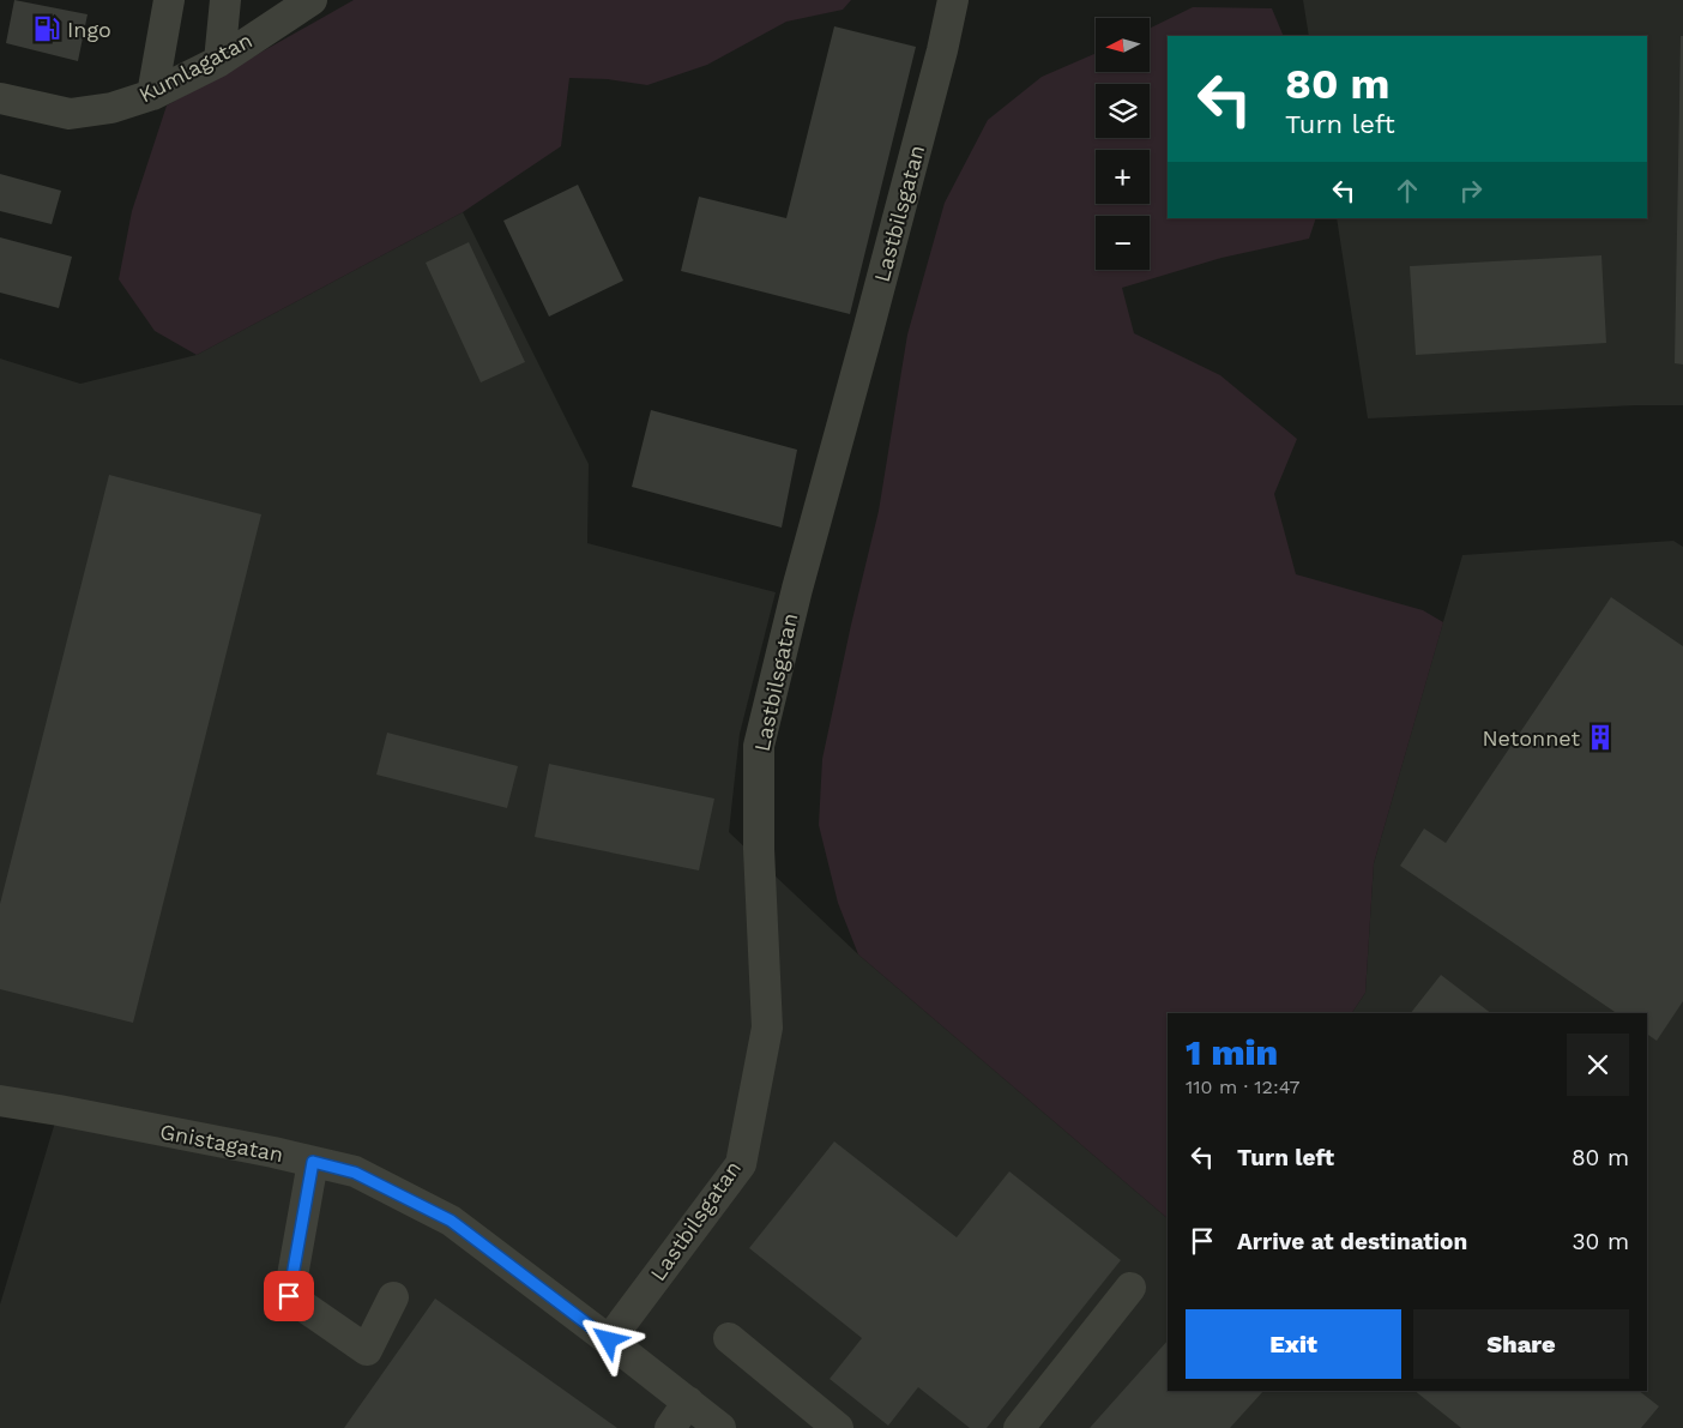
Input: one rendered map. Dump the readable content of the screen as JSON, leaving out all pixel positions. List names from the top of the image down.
{
  "streets": {
    "street": ["Kumlagatan", "Lastbilsgatan", "Gnistagatan"]
  },
  "crossings": [
    ["Lastbilsgatan", "Gnistagatan"]
  ],
  "places": {
    "fuel station": ["Ingo"],
    "building": ["Netonnet"]
  },
  "north": "left",
  "page": {
    "map_buttons": ["+", "−"],
    "turn": ["80 m", "Turn left"],
    "heading": ["1 min", "110 m · 12:47"],
    "list": [
      {
        "name": "Turn left",
        "value": "80 m"
      },
      {
        "name": "Arrive at destination",
        "value": "30 m"
      }
    ],
    "buttons": ["Exit", "Share"]
  }
}
